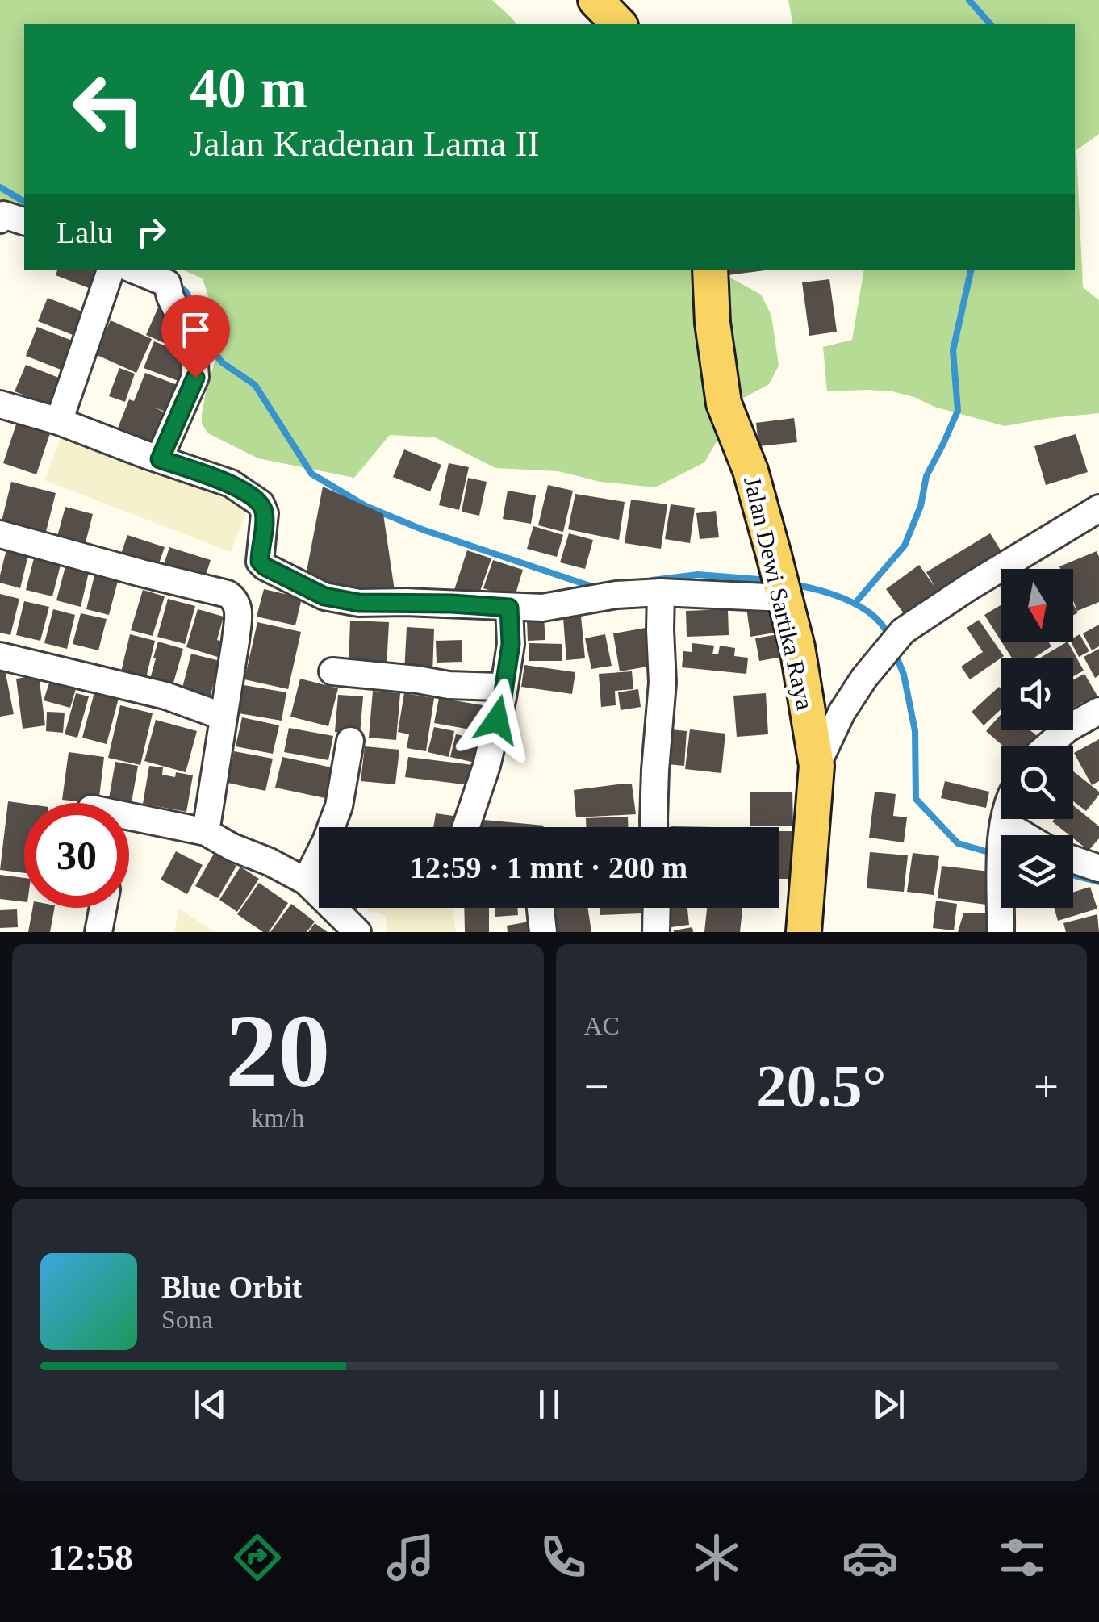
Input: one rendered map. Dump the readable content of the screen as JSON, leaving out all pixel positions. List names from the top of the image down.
{
  "streets": {
    "main road": ["Jalan Dewi Sartika Raya"]
  },
  "north": "bottom",
  "page": {
    "turn": ["40 m", "Jalan Kradenan Lama II"],
    "then": "Lalu",
    "limit": "30",
    "trip": "12:59 · 1 mnt · 200 m",
    "tile": [
      ["20", "km/h"],
      "AC"
    ],
    "heat": ["−", "20.5°", "+"],
    "song": ["Blue Orbit", "Sona"],
    "tabs": "12:58"
  }
}
